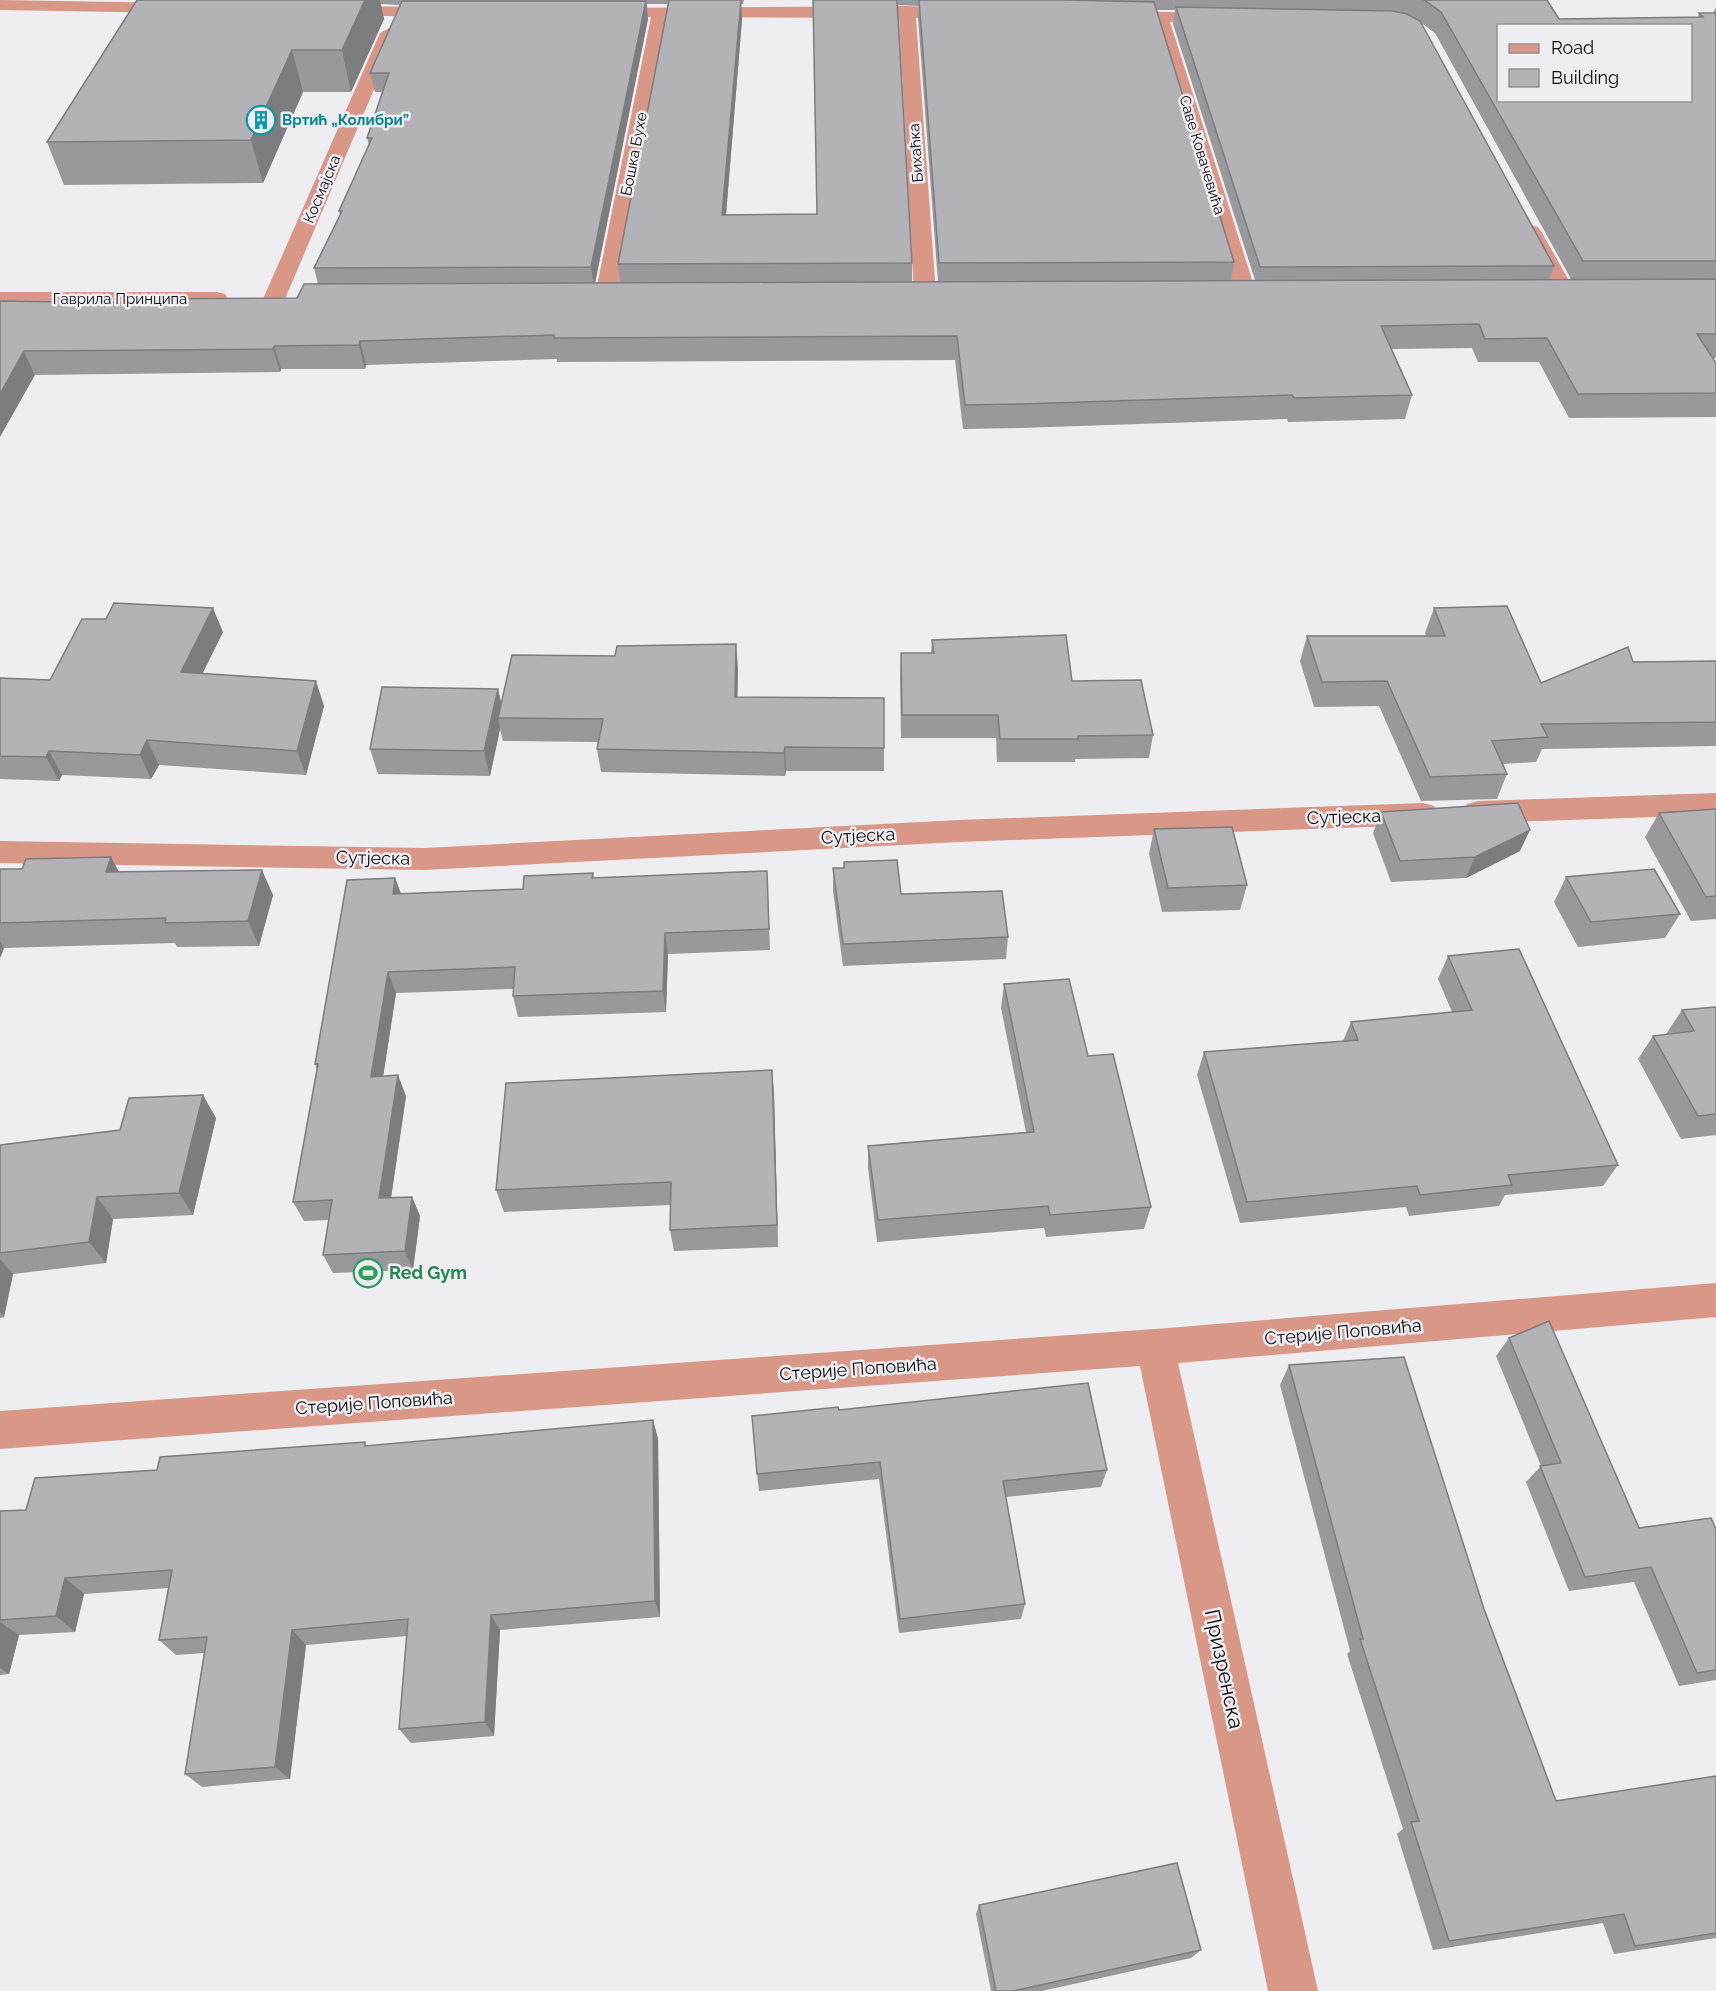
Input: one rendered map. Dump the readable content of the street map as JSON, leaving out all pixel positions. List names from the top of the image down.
{
  "streets": {
    "street": [
      "Бихаћка",
      "Бошка Бухе",
      "Саве Ковачевића",
      "Космајска",
      "Гаврила Принципа",
      "Сутјеска",
      "Стерије Поповића",
      "Призренска"
    ]
  },
  "crossings": [
    ["Космајска", "Гаврила Принципа"],
    ["Стерије Поповића", "Призренска"]
  ],
  "places": {
    "building": ["Вртић „Колибри”"],
    "sports": ["Red Gym"]
  },
  "legend": ["Road", "Building"]
}
